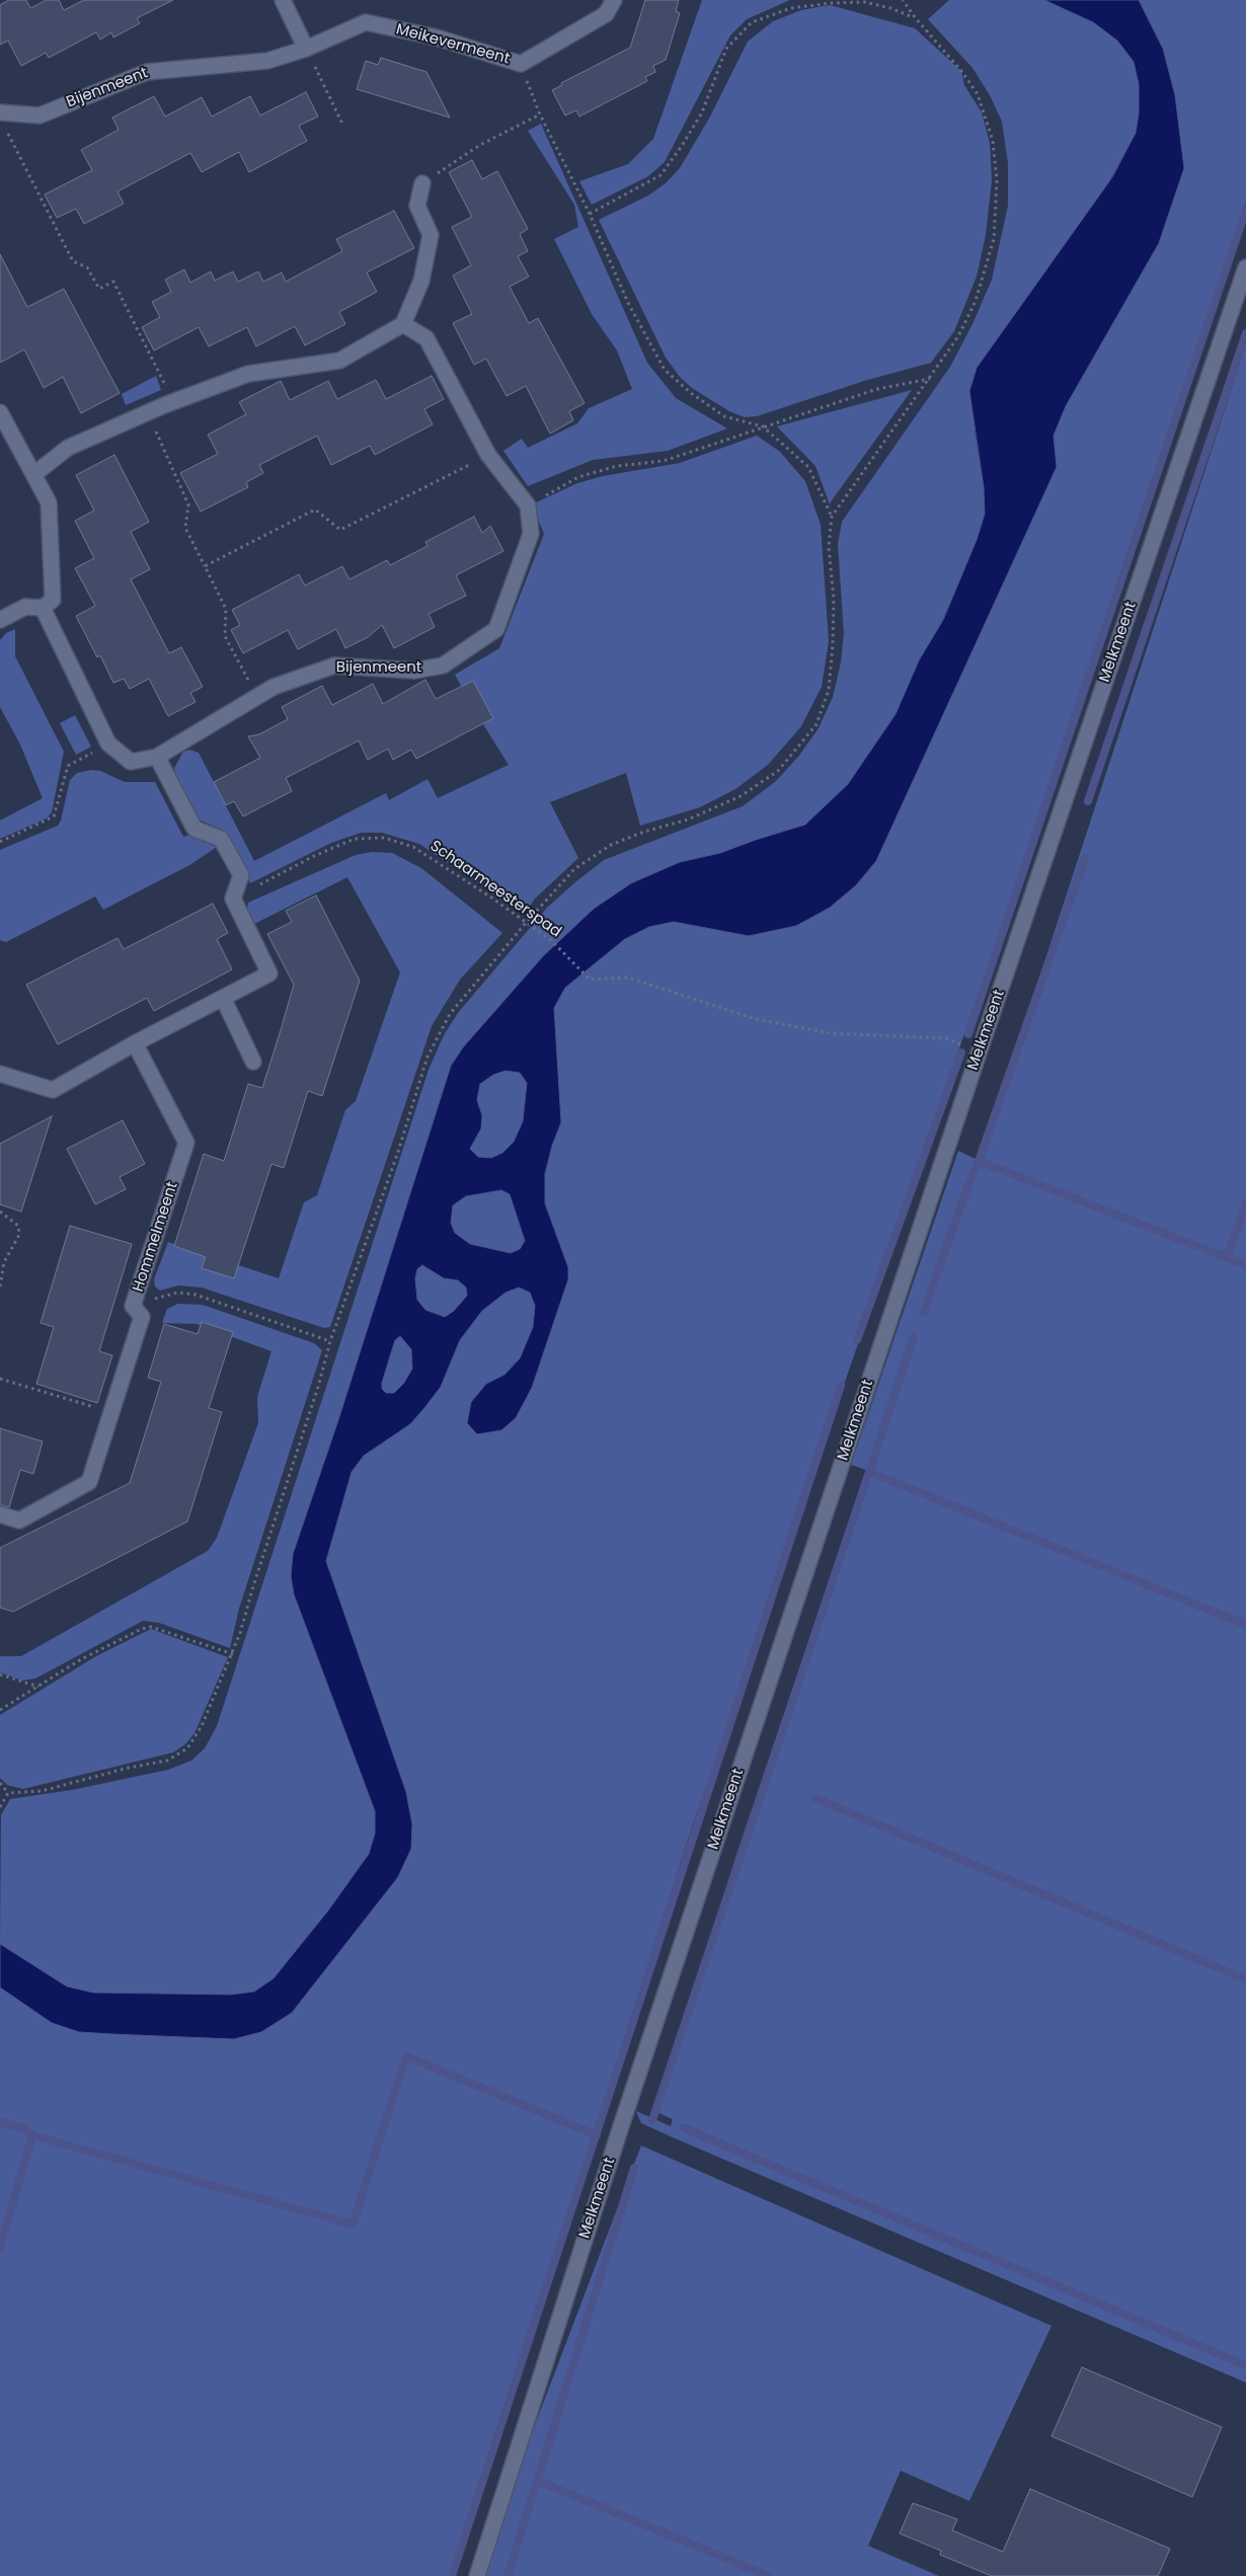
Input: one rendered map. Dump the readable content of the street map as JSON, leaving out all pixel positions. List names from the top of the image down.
{
  "streets": {
    "street": [
      "Meikevermeent",
      "Bijenmeent",
      "Melkmeent",
      "Hommelmeent"
    ],
    "path": ["Schaarmeesterspad"]
  },
  "crossings": [
    ["Meikevermeent", "Bijenmeent"],
    ["Melkmeent", "Schaarmeesterspad"]
  ]
}
